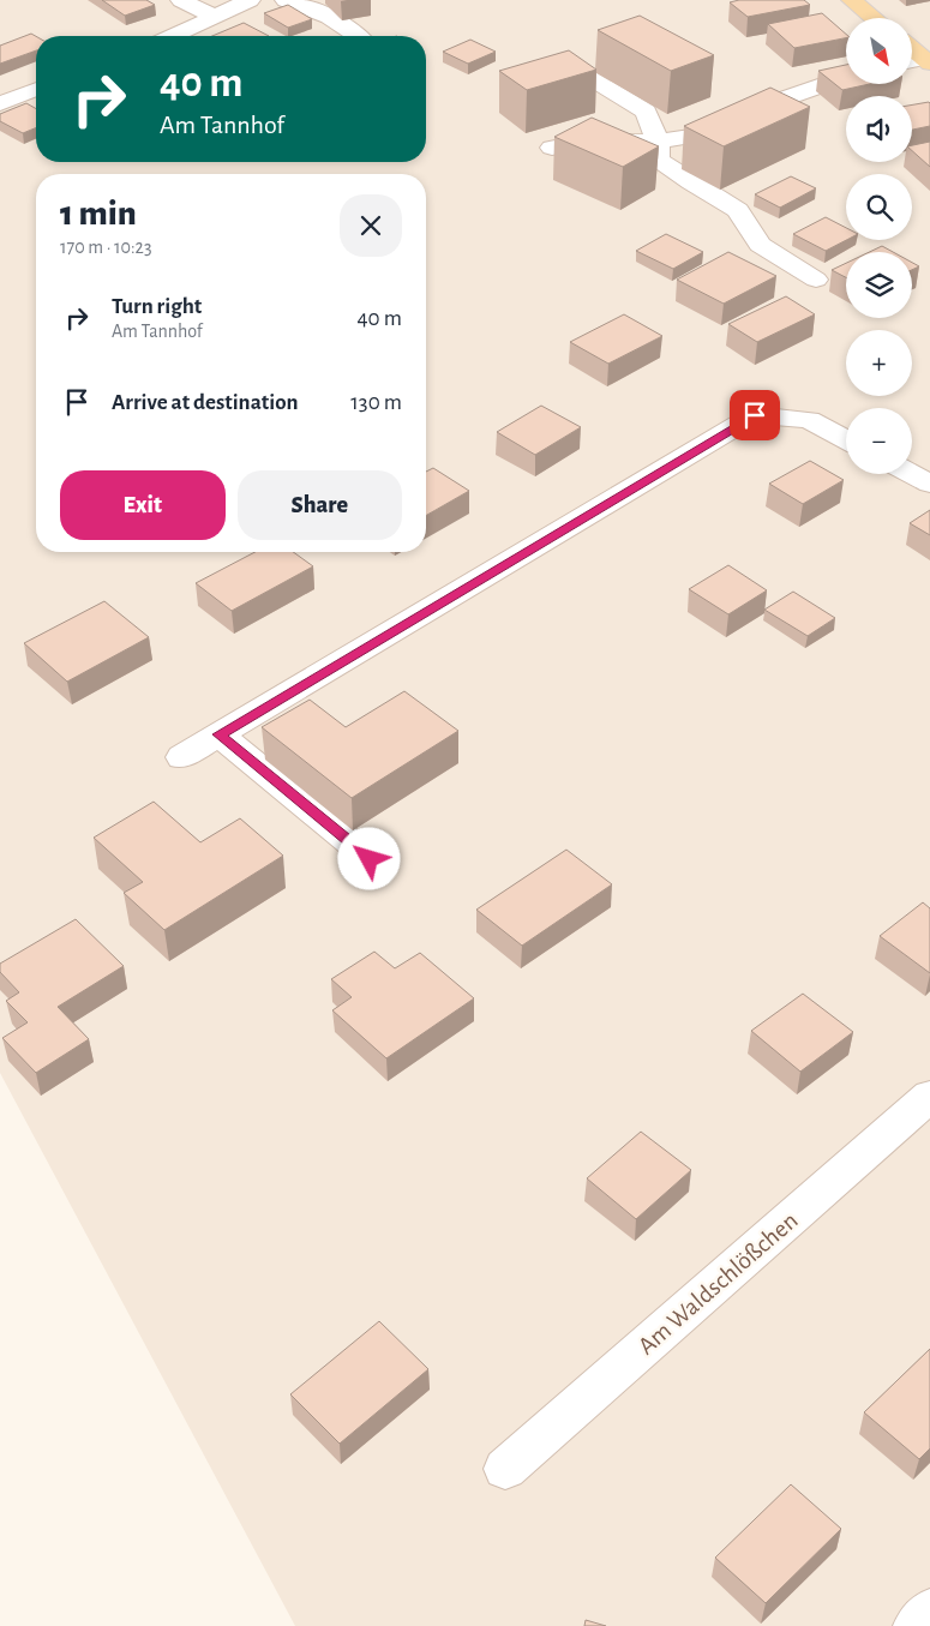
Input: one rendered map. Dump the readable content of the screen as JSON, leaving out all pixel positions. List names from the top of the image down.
{
  "streets": {
    "street": ["Am Waldschlößchen"]
  },
  "north": "bottom right",
  "page": {
    "map_buttons": ["+", "−"],
    "turn": ["40 m", "Am Tannhof"],
    "heading": ["1 min", "170 m · 10:23"],
    "list": [
      {
        "name": "Turn right",
        "note": "Am Tannhof",
        "value": "40 m"
      },
      {
        "name": "Arrive at destination",
        "value": "130 m"
      }
    ],
    "buttons": ["Exit", "Share"]
  }
}
